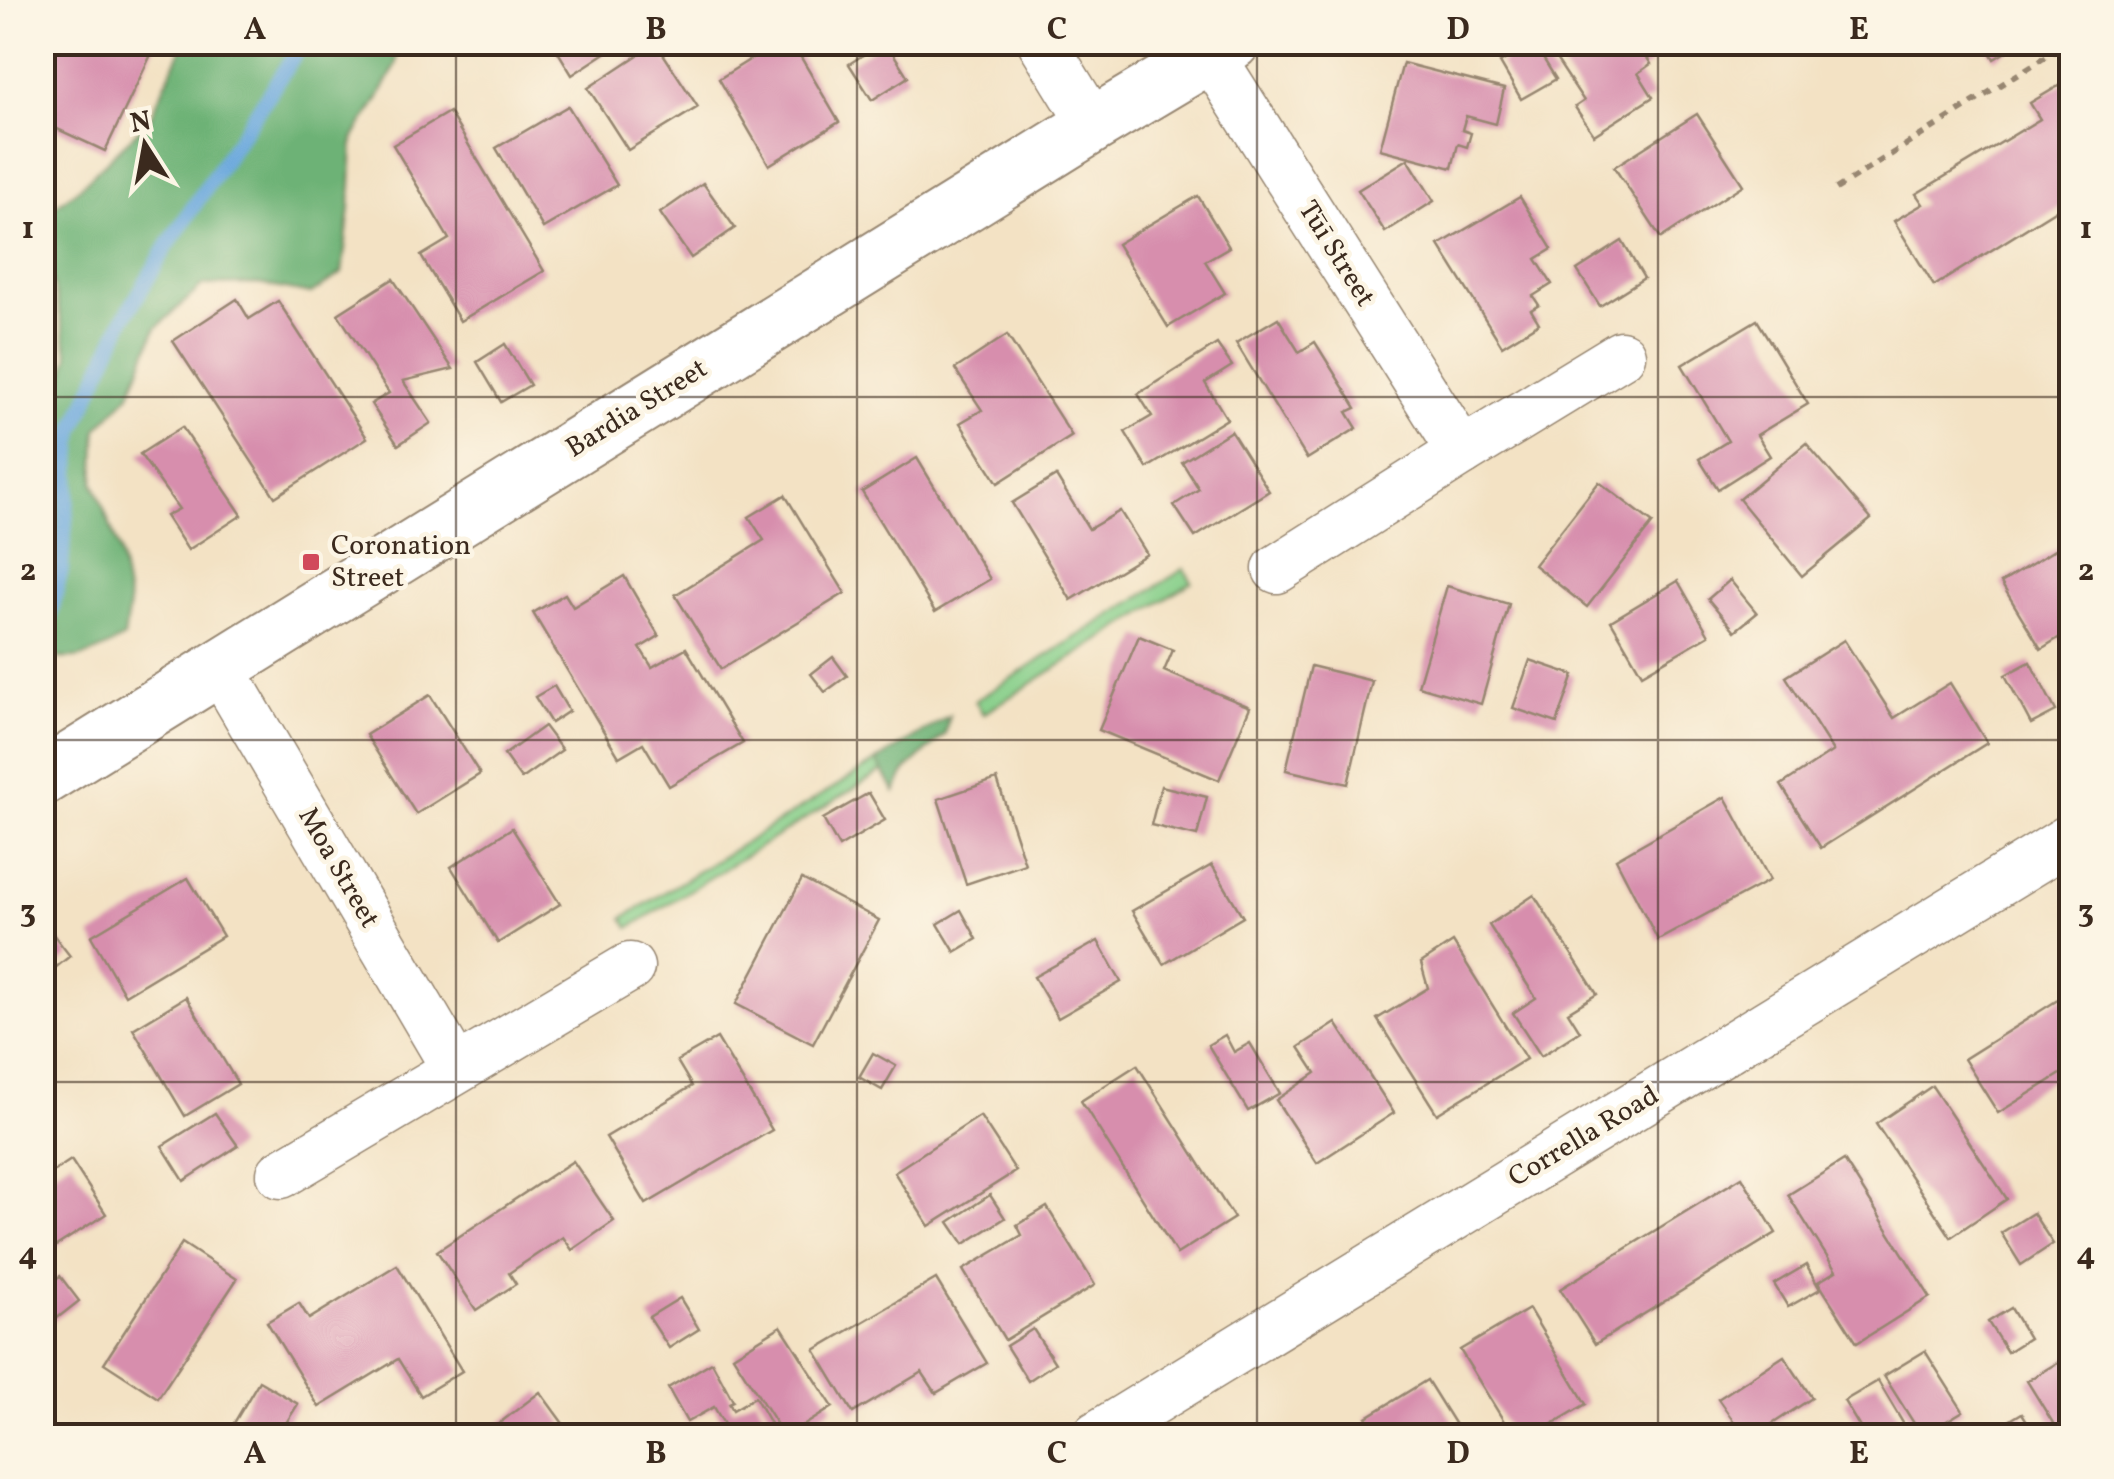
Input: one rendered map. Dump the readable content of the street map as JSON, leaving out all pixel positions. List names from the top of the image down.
{
  "streets": {
    "street": [
      "Tūī Street",
      "Bardia Street",
      "Moa Street",
      "Corrella Road"
    ]
  },
  "crossings": [
    ["Tūī Street", "Bardia Street"],
    ["Bardia Street", "Moa Street"]
  ],
  "places": {
    "transit": ["Coronation Street"]
  },
  "north": "top",
  "grid": {
    "columns": [
      "A",
      "B",
      "C",
      "D",
      "E"
    ],
    "rows": [
      "1",
      "2",
      "3",
      "4"
    ]
  }
}
